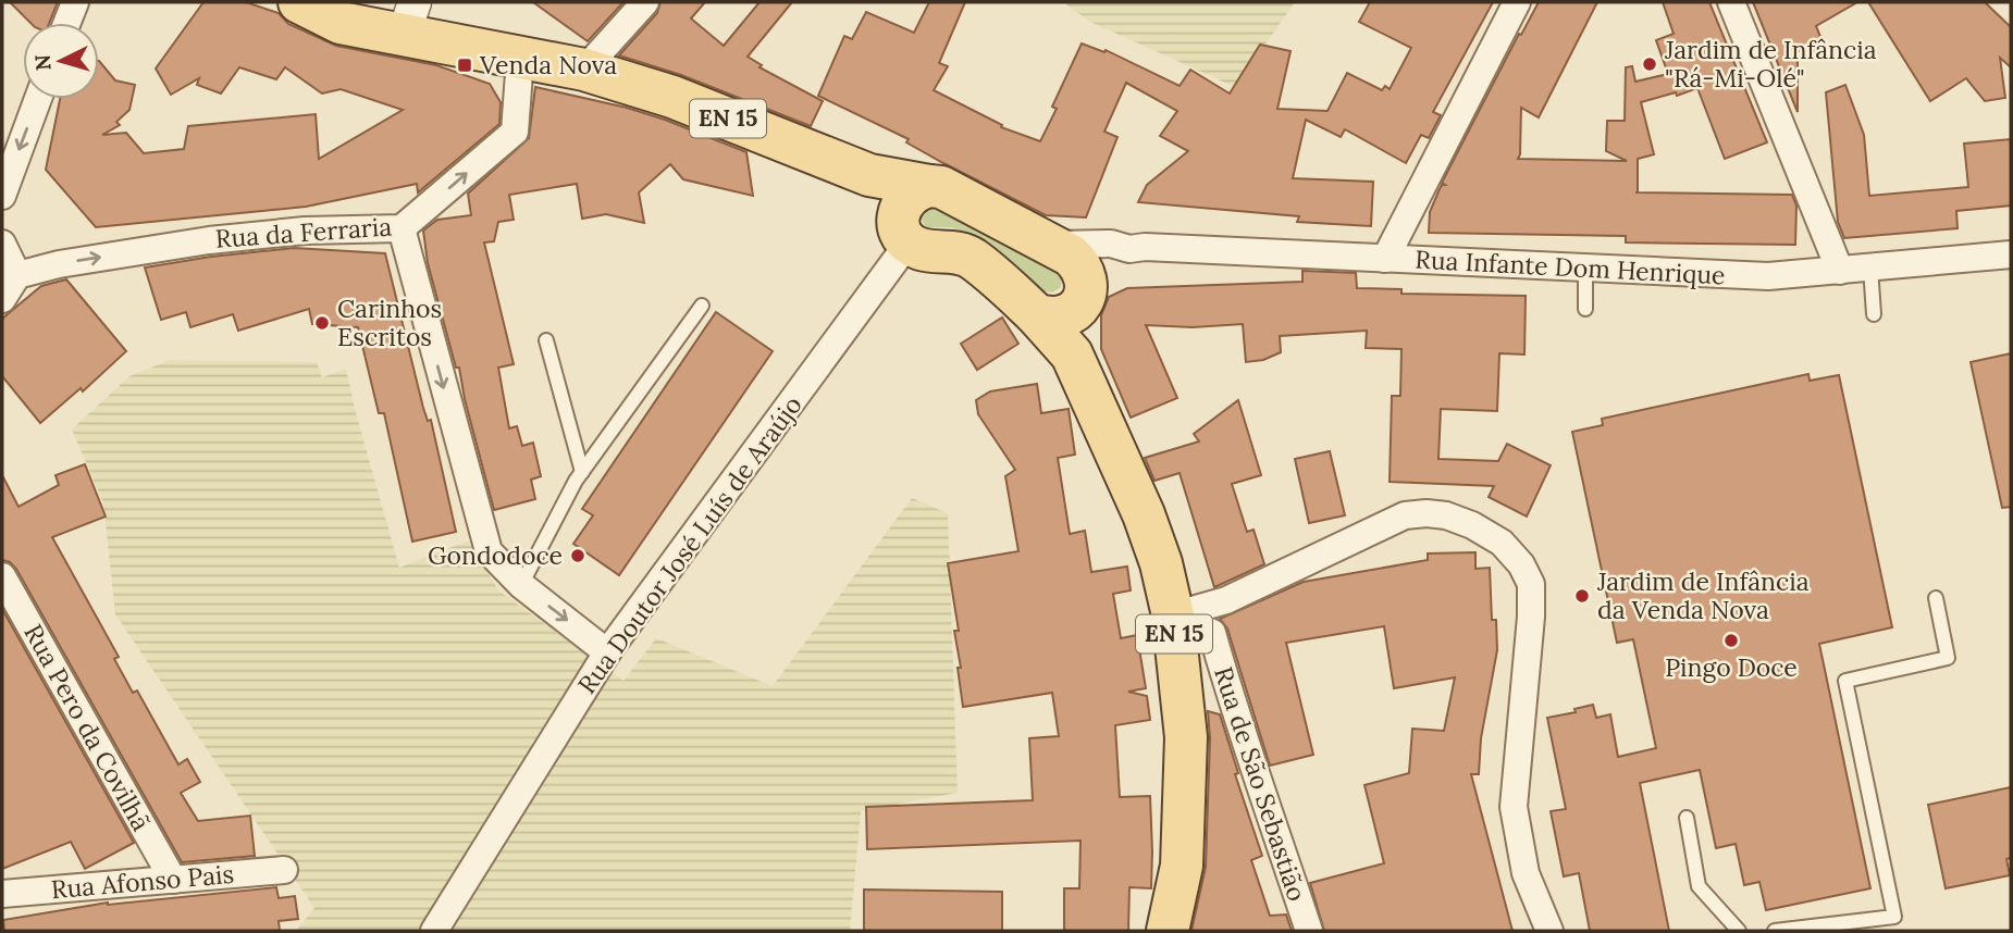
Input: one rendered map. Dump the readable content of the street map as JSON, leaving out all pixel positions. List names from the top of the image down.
{
  "streets": {
    "main road": ["EN 15"],
    "street": [
      "Rua da Ferraria",
      "Rua Infante Dom Henrique",
      "Rua Doutor José Luís de Araújo",
      "Rua Pero da Covilhã",
      "Rua de São Sebastião",
      "Rua Afonso Pais"
    ]
  },
  "crossings": [
    ["EN 15", "Rua da Ferraria"],
    ["EN 15", "Rua de São Sebastião"],
    ["Rua Pero da Covilhã", "Rua Afonso Pais"]
  ],
  "one_way": ["Rua da Ferraria"],
  "places": {
    "other": [
      "Jardim de Infância \"Rá-Mi-Olé\"",
      "Carinhos Escritos",
      "Gondodoce",
      "Jardim de Infância da Venda Nova",
      "Pingo Doce"
    ],
    "transit": ["Venda Nova"]
  },
  "north": "left"
}
